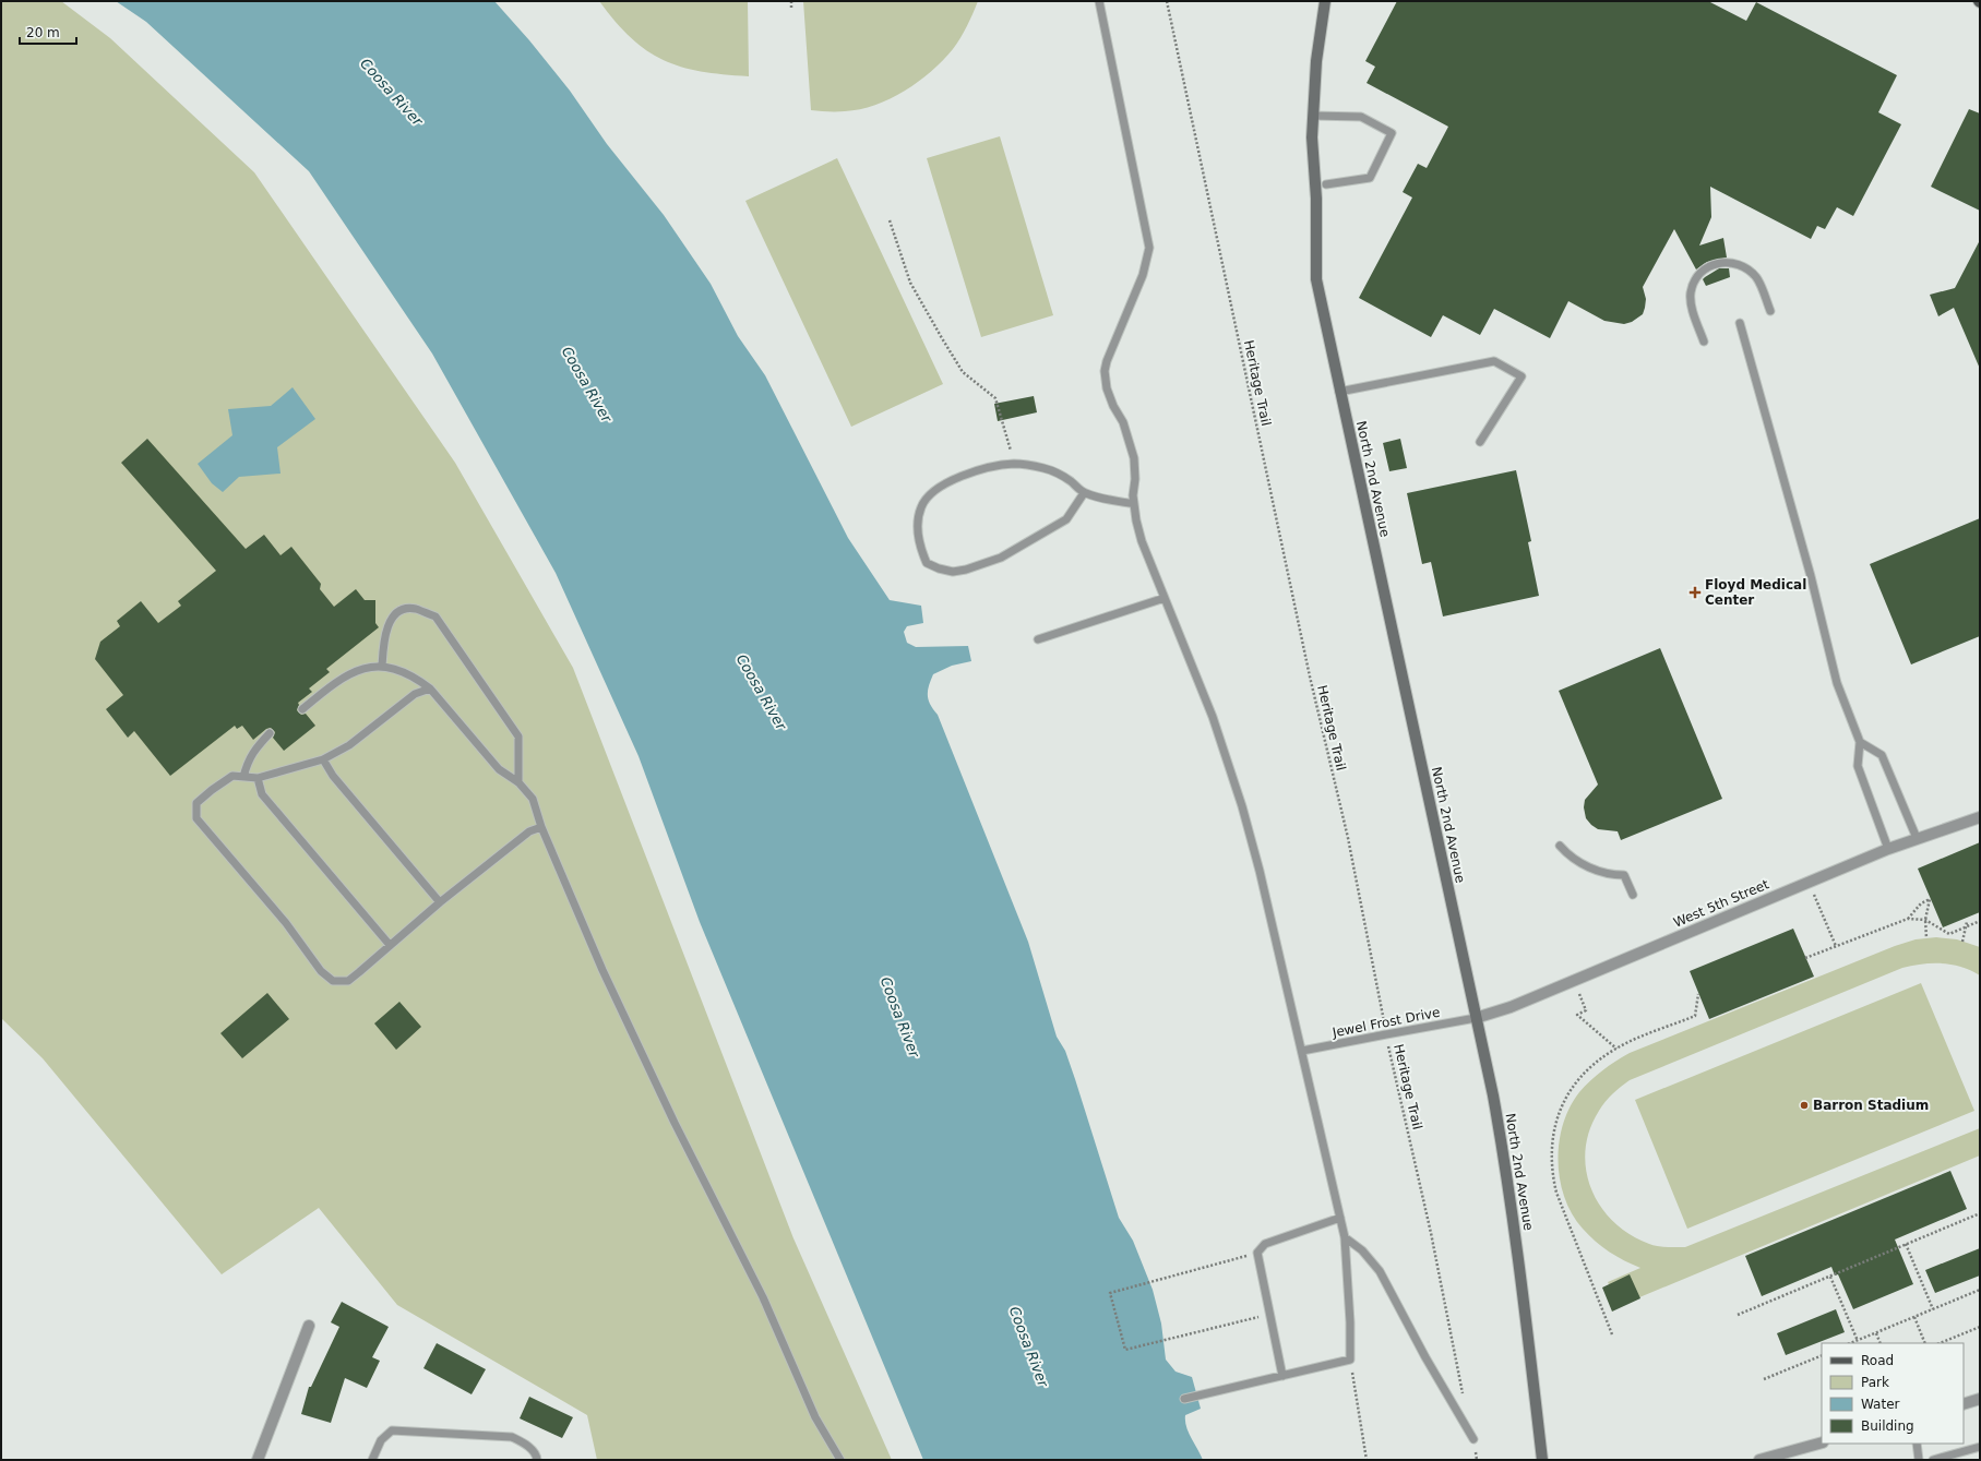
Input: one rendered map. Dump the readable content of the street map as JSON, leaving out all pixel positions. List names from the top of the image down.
{
  "streets": {
    "main road": ["North 2nd Avenue"],
    "street": ["West 5th Street"],
    "lane": ["Jewel Frost Drive"],
    "path": ["Heritage Trail"]
  },
  "crossings": [
    ["Heritage Trail", "Jewel Frost Drive"],
    ["North 2nd Avenue", "West 5th Street"],
    ["North 2nd Avenue", "Jewel Frost Drive"],
    ["West 5th Street", "Jewel Frost Drive"]
  ],
  "water": ["Coosa River"],
  "places": {
    "health": ["Floyd Medical Center"],
    "other": ["Barron Stadium"]
  },
  "legend": [
    "Road",
    "Park",
    "Water",
    "Building"
  ],
  "scale_bar": "20 m"
}
